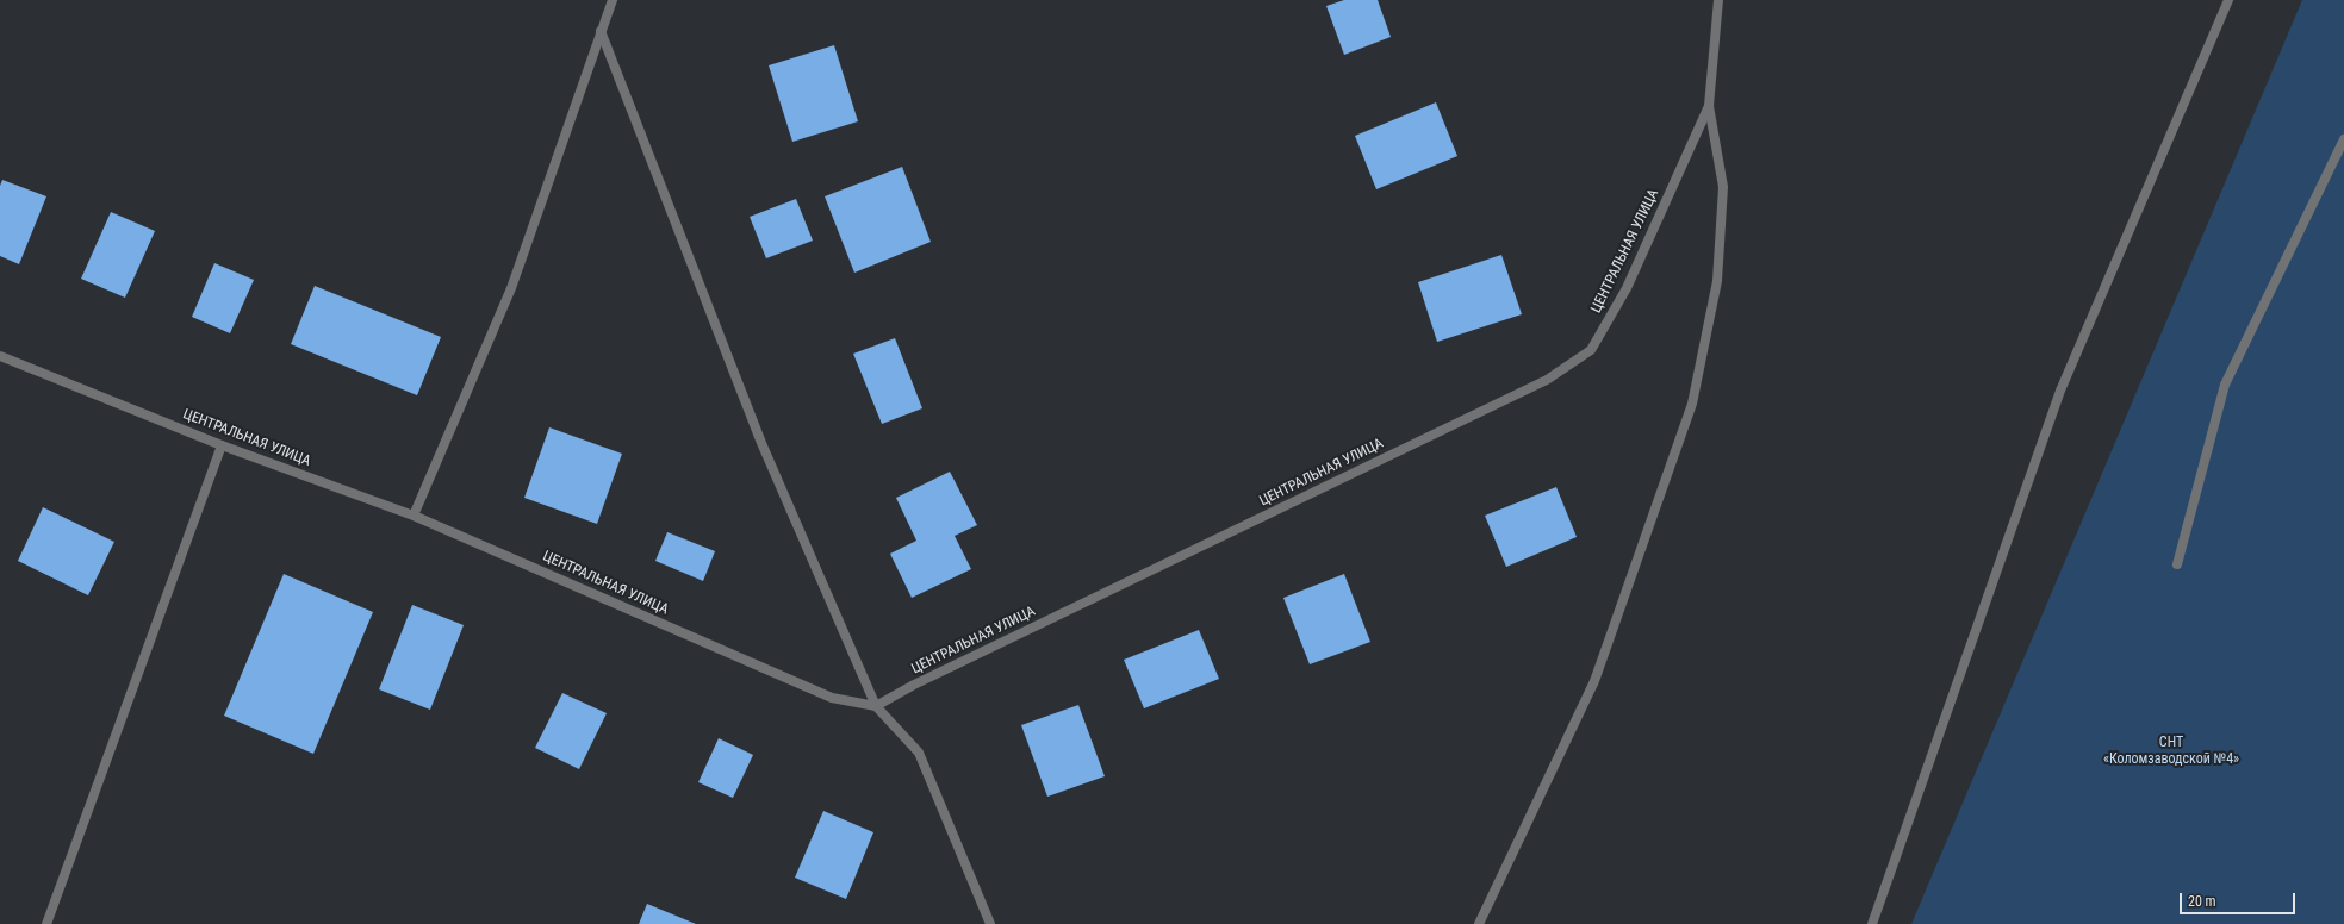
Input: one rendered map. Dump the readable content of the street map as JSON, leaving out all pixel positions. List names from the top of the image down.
{
  "streets": {
    "street": ["ЦЕНТРАЛЬНАЯ УЛИЦА"]
  },
  "parks": ["СНТ «Коломзаводской №4»"],
  "scale_bar": "20 m"
}
